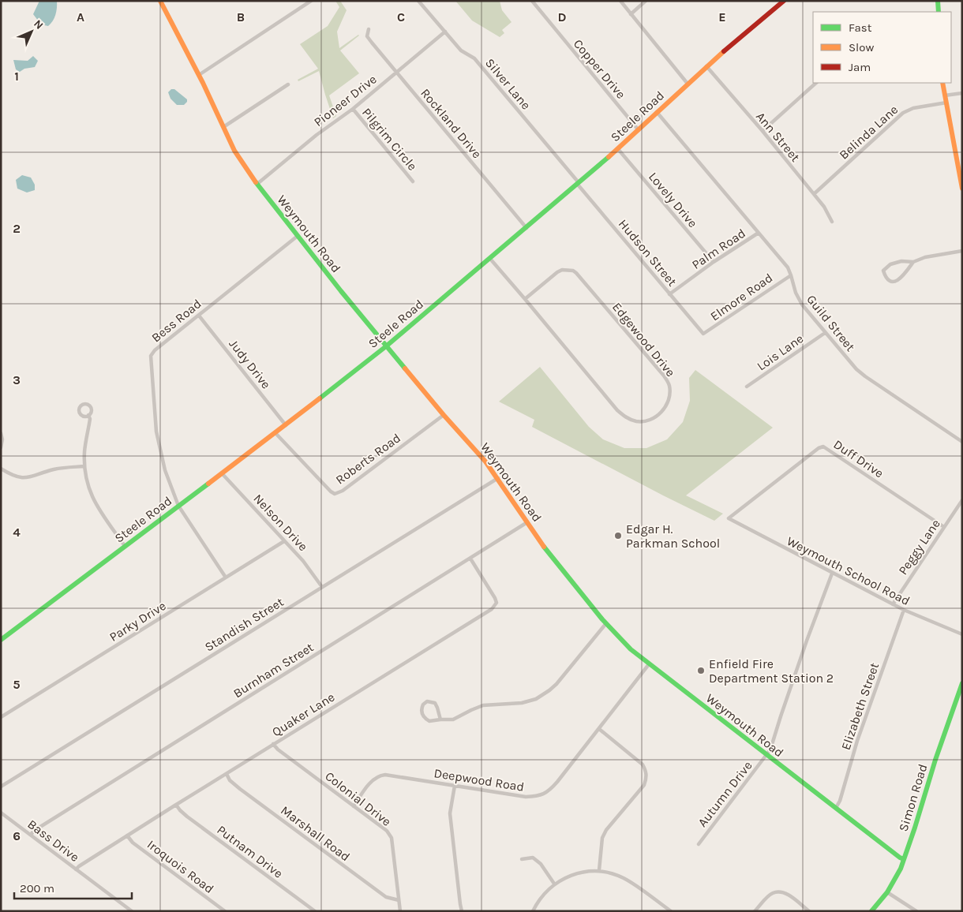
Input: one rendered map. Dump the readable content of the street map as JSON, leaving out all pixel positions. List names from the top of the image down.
{
  "streets": {
    "street": [
      "Copper Drive",
      "Silver Lane",
      "Pioneer Drive",
      "Steele Road",
      "Rockland Drive",
      "Belinda Lane",
      "Ann Street",
      "Pilgrim Circle",
      "Lovely Drive",
      "Weymouth Road",
      "Palm Road",
      "Hudson Street",
      "Elmore Road",
      "Bess Road",
      "Guild Street",
      "Edgewood Drive",
      "Lois Lane",
      "Judy Drive",
      "Roberts Road",
      "Duff Drive",
      "Nelson Drive",
      "Peggy Lane",
      "Weymouth School Road",
      "Parky Drive",
      "Standish Street",
      "Burnham Street",
      "Elizabeth Street",
      "Quaker Lane",
      "Deepwood Road",
      "Autumn Drive",
      "Simon Road",
      "Colonial Drive",
      "Marshall Road",
      "Bass Drive",
      "Putnam Drive",
      "Iroquois Road"
    ]
  },
  "crossings": [
    ["Copper Drive", "Steele Road"],
    ["Silver Lane", "Pioneer Drive"],
    ["Silver Lane", "Steele Road"],
    ["Silver Lane", "Hudson Street"],
    ["Pioneer Drive", "Rockland Drive"],
    ["Pioneer Drive", "Pilgrim Circle"],
    ["Pioneer Drive", "Weymouth Road"],
    ["Steele Road", "Rockland Drive"],
    ["Steele Road", "Ann Street"],
    ["Steele Road", "Lovely Drive"],
    ["Steele Road", "Weymouth Road"],
    ["Steele Road", "Hudson Street"],
    ["Steele Road", "Bess Road"],
    ["Steele Road", "Guild Street"],
    ["Steele Road", "Edgewood Drive"],
    ["Steele Road", "Judy Drive"],
    ["Steele Road", "Roberts Road"],
    ["Steele Road", "Nelson Drive"],
    ["Belinda Lane", "Ann Street"],
    ["Lovely Drive", "Palm Road"],
    ["Weymouth Road", "Bess Road"],
    ["Weymouth Road", "Roberts Road"],
    ["Weymouth Road", "Standish Street"],
    ["Weymouth Road", "Burnham Street"],
    ["Weymouth Road", "Elizabeth Street"],
    ["Weymouth Road", "Deepwood Road"],
    ["Weymouth Road", "Autumn Drive"],
    ["Weymouth Road", "Simon Road"],
    ["Palm Road", "Hudson Street"],
    ["Palm Road", "Guild Street"],
    ["Hudson Street", "Elmore Road"],
    ["Elmore Road", "Guild Street"],
    ["Bess Road", "Judy Drive"],
    ["Guild Street", "Lois Lane"],
    ["Duff Drive", "Peggy Lane"],
    ["Duff Drive", "Weymouth School Road"],
    ["Nelson Drive", "Parky Drive"],
    ["Nelson Drive", "Standish Street"],
    ["Peggy Lane", "Weymouth School Road"],
    ["Weymouth School Road", "Elizabeth Street"],
    ["Weymouth School Road", "Autumn Drive"],
    ["Burnham Street", "Quaker Lane"],
    ["Burnham Street", "Bass Drive"],
    ["Quaker Lane", "Colonial Drive"],
    ["Quaker Lane", "Marshall Road"],
    ["Quaker Lane", "Bass Drive"],
    ["Quaker Lane", "Putnam Drive"],
    ["Quaker Lane", "Iroquois Road"],
    ["Deepwood Road", "Colonial Drive"],
    ["Colonial Drive", "Marshall Road"]
  ],
  "places": ["Edgar H. Parkman School", "Enfield Fire Department Station 2"],
  "legend": ["Fast", "Slow", "Jam"],
  "scale_bar": "200 m",
  "north": "top right",
  "grid": {
    "columns": [
      "A",
      "B",
      "C",
      "D",
      "E"
    ],
    "rows": [
      "1",
      "2",
      "3",
      "4",
      "5",
      "6"
    ]
  }
}
